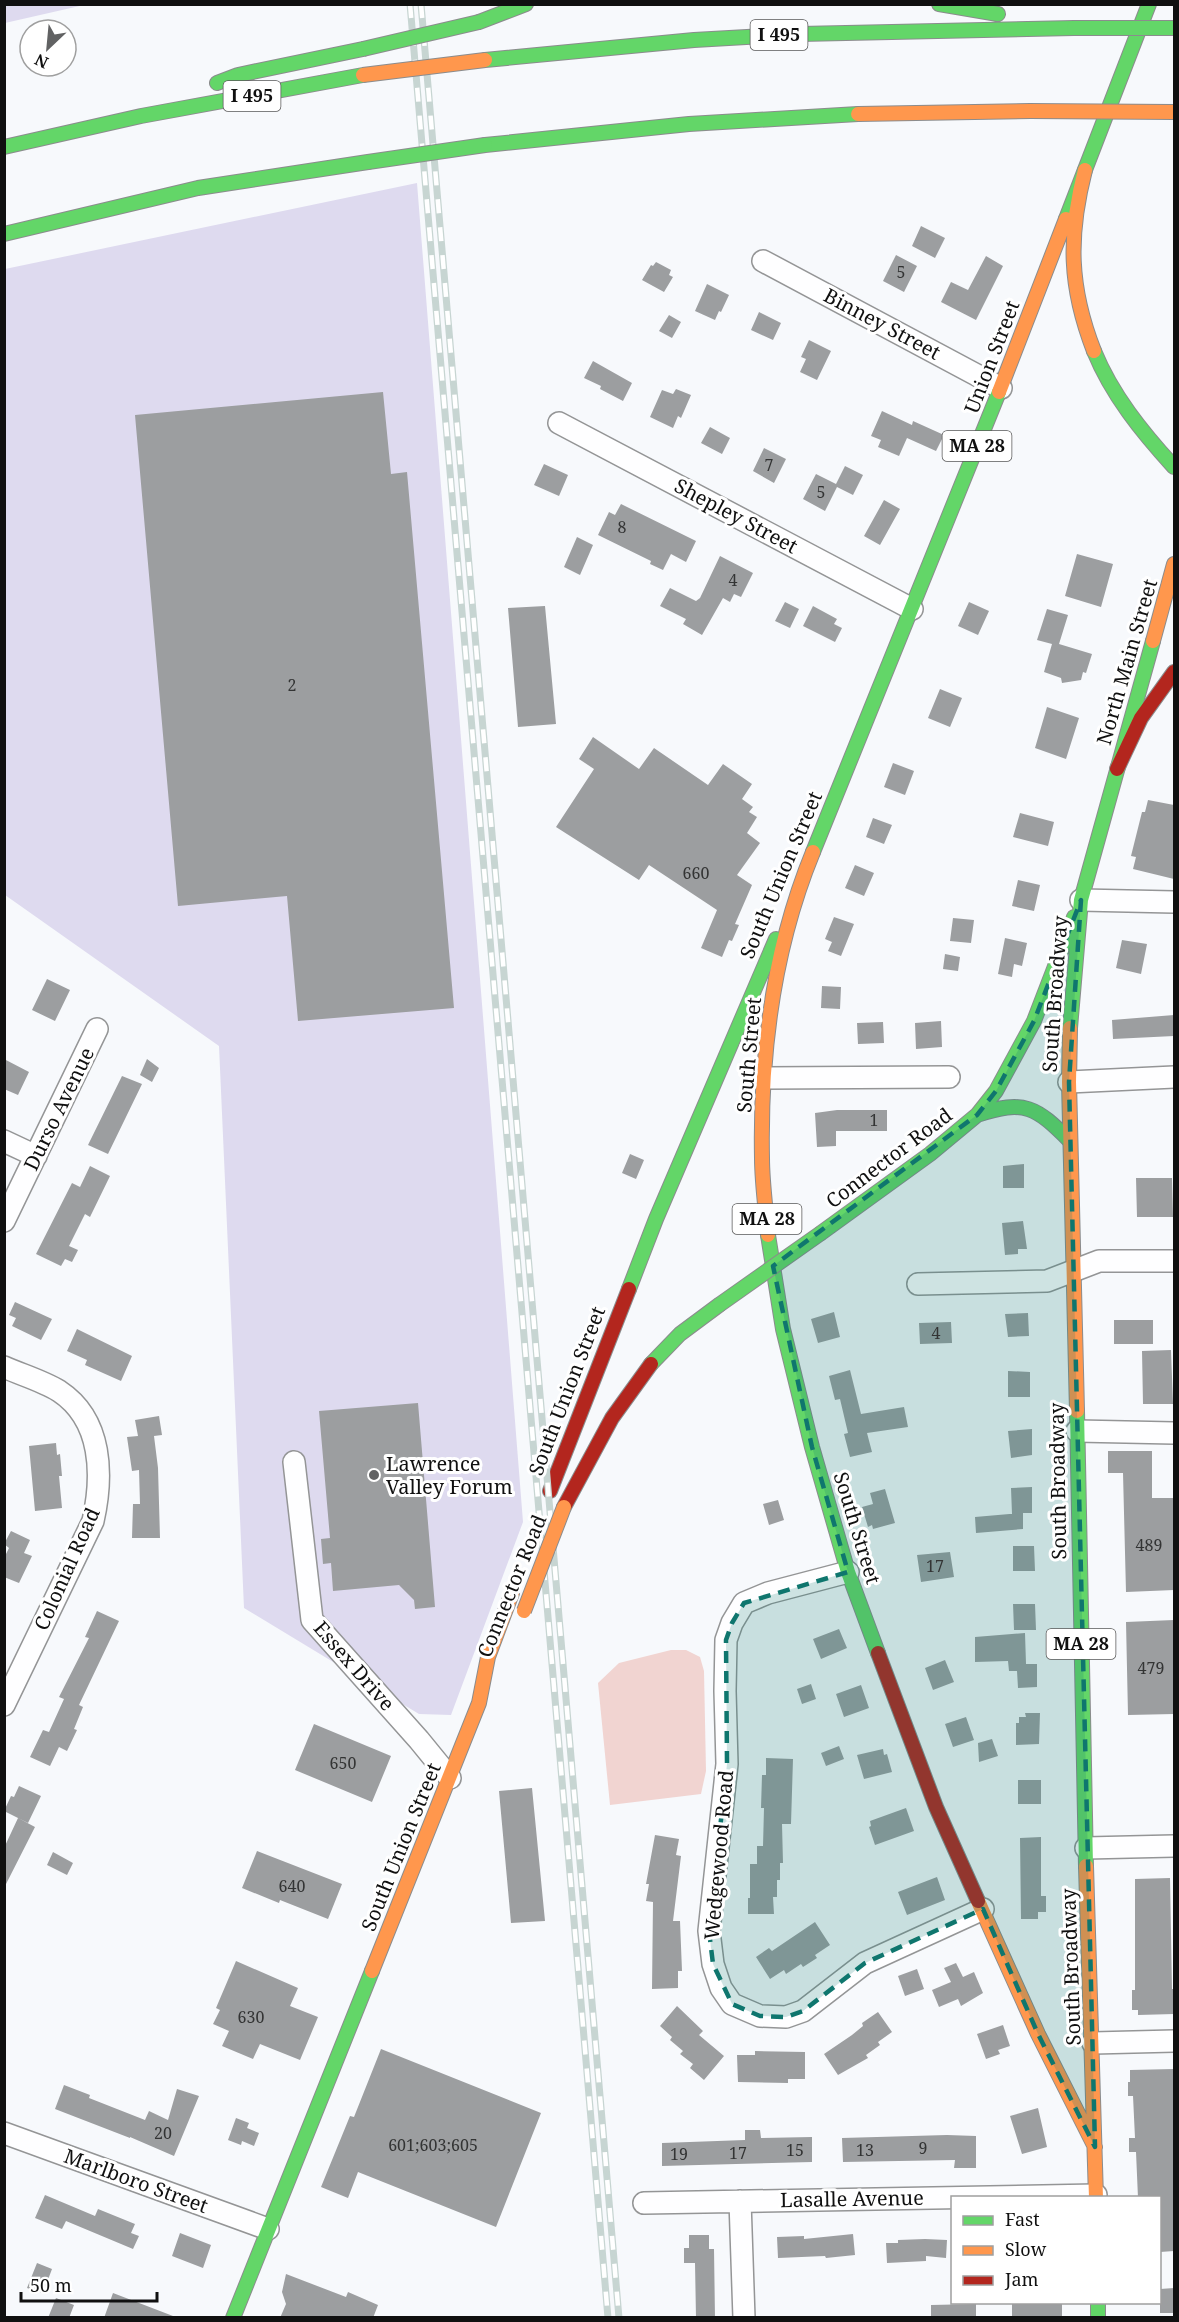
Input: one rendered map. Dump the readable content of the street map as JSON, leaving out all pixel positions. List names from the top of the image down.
{
  "streets": {
    "main road": [
      "I 495",
      "Union Street",
      "MA 28",
      "North Main Street",
      "South Union Street",
      "South Broadway",
      "South Street",
      "Connector Road"
    ],
    "street": [
      "Binney Street",
      "Shepley Street",
      "Durso Avenue",
      "Colonial Road",
      "Essex Drive",
      "Wedgewood Road",
      "Marlboro Street",
      "Lasalle Avenue"
    ]
  },
  "crossings": [
    ["Binney Street", "Union Street"],
    ["Union Street", "Shepley Street"],
    ["Union Street", "South Union Street"],
    ["North Main Street", "South Broadway"],
    ["South Union Street", "South Street"],
    ["South Union Street", "Connector Road"],
    ["South Union Street", "Essex Drive"],
    ["South Union Street", "Marlboro Street"],
    ["South Broadway", "South Street"],
    ["South Broadway", "Connector Road"],
    ["South Street", "Wedgewood Road"]
  ],
  "places": ["Lawrence Valley Forum"],
  "house_numbers": [
    "5",
    "7",
    "5",
    "8",
    "4",
    "2",
    "660",
    "1",
    "4",
    "489",
    "17",
    "479",
    "650",
    "640",
    "630",
    "20",
    "601;603;605",
    "9",
    "15",
    "13",
    "17",
    "19"
  ],
  "legend": ["Fast", "Slow", "Jam"],
  "scale_bar": "50 m",
  "north": "bottom left"
}
